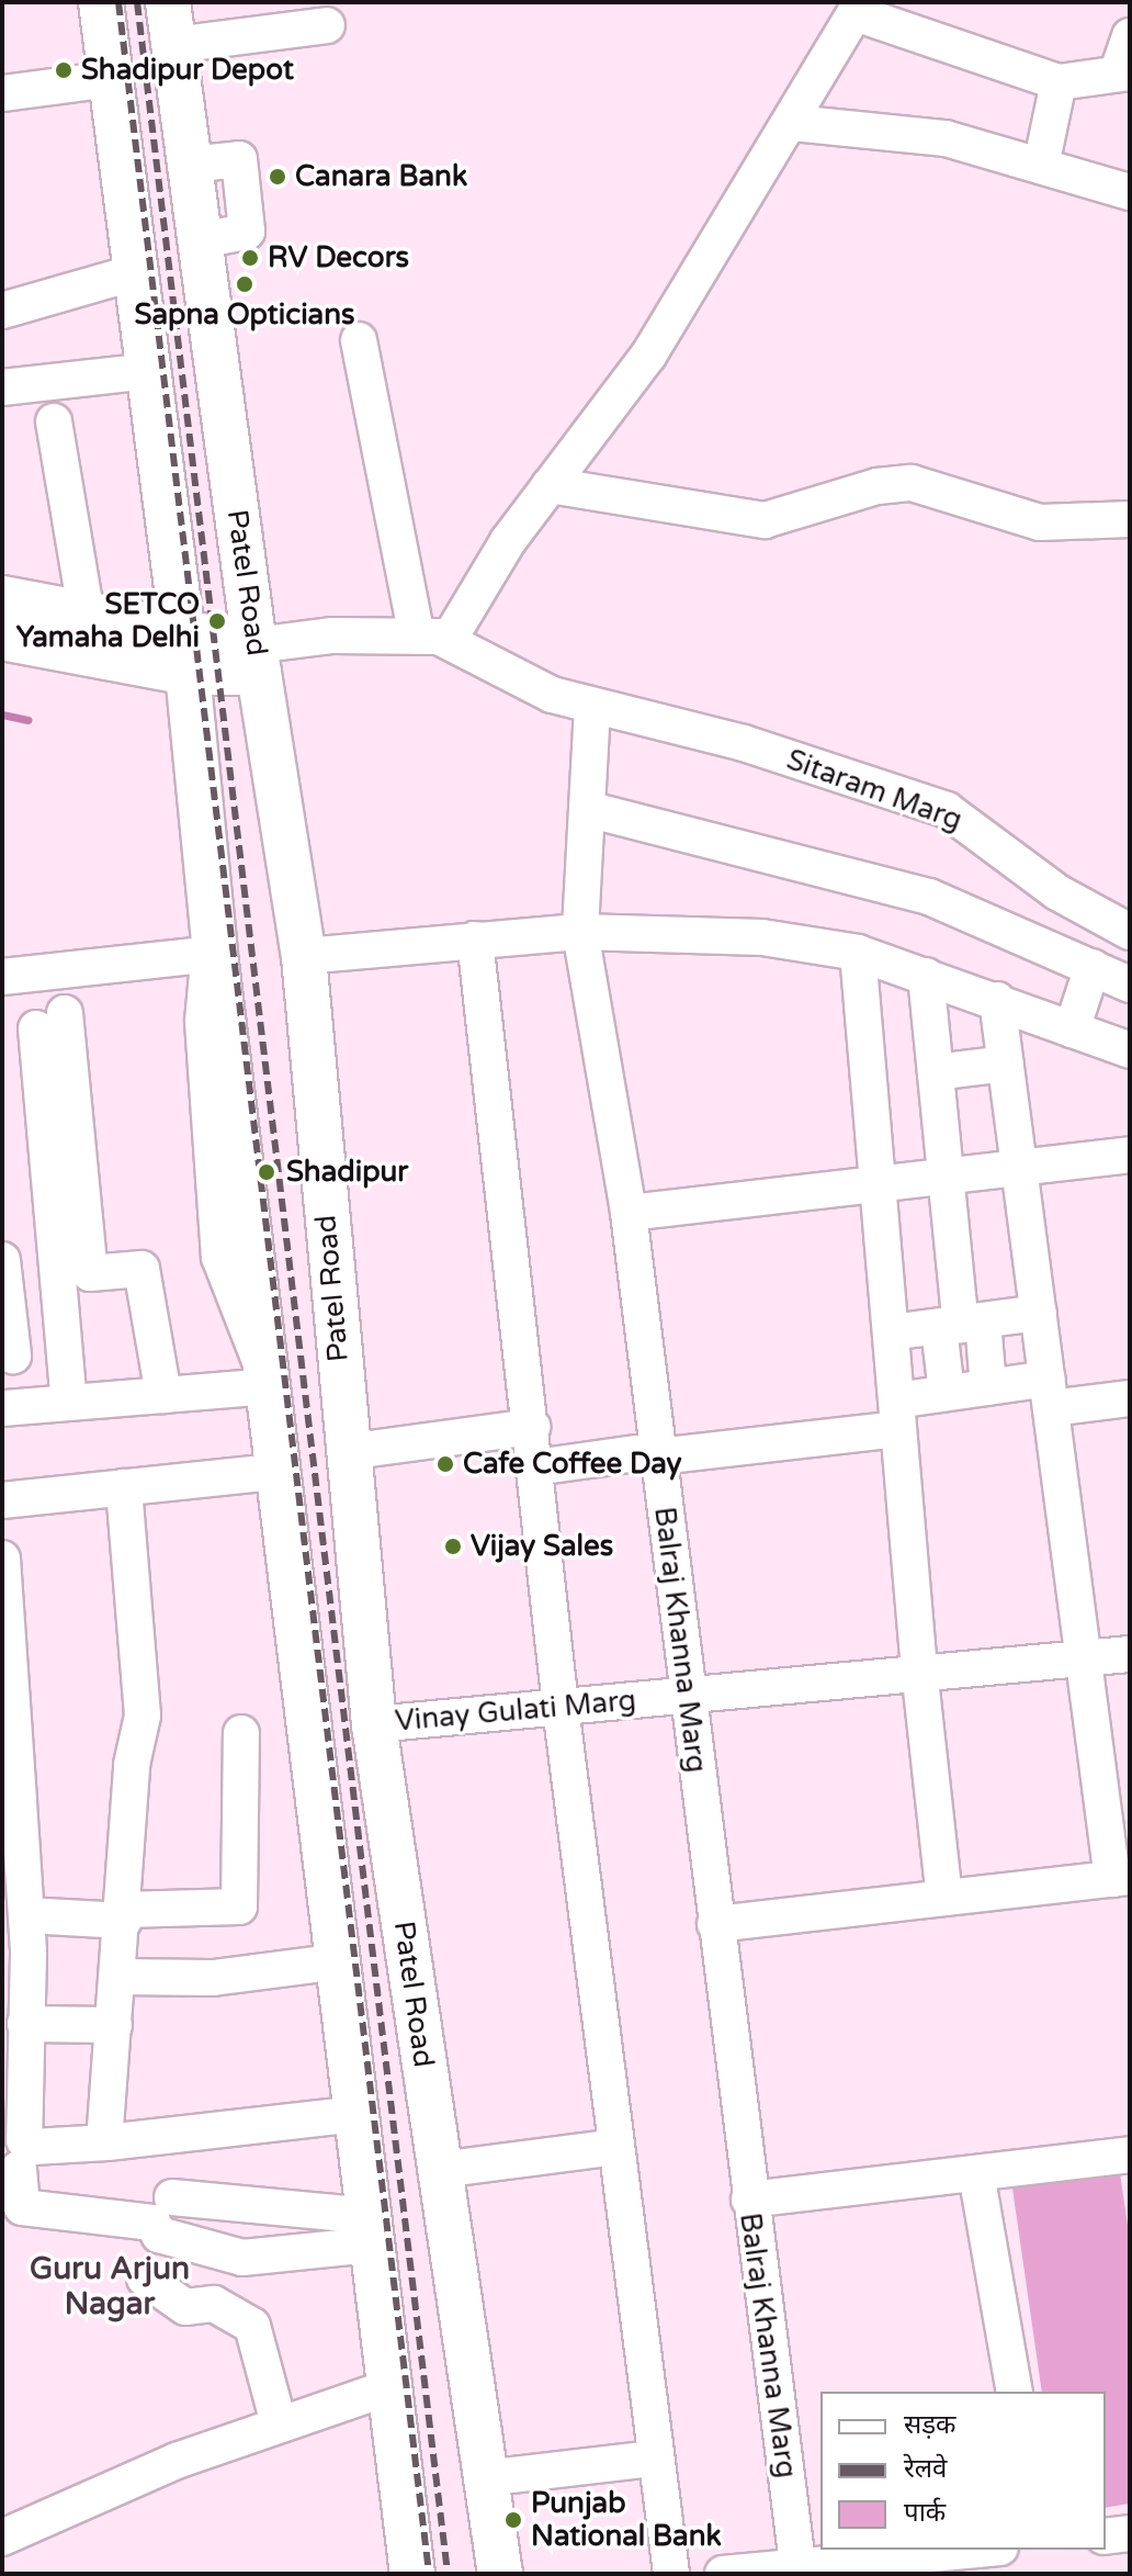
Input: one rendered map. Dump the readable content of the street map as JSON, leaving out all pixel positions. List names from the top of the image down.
{
  "streets": {
    "main road": ["Patel Road"],
    "street": ["Sitaram Marg", "Balraj Khanna Marg", "Vinay Gulati Marg"]
  },
  "crossings": [
    ["Patel Road", "Vinay Gulati Marg"],
    ["Sitaram Marg", "Balraj Khanna Marg"],
    ["Balraj Khanna Marg", "Vinay Gulati Marg"]
  ],
  "districts": ["Guru Arjun Nagar"],
  "places": [
    "Shadipur Depot",
    "Canara Bank",
    "RV Decors",
    "Sapna Opticians",
    "SETCO Yamaha Delhi",
    "Shadipur",
    "Cafe Coffee Day",
    "Vijay Sales",
    "Punjab National Bank"
  ],
  "legend": ["सड़क", "रेलवे", "पार्क"]
}
